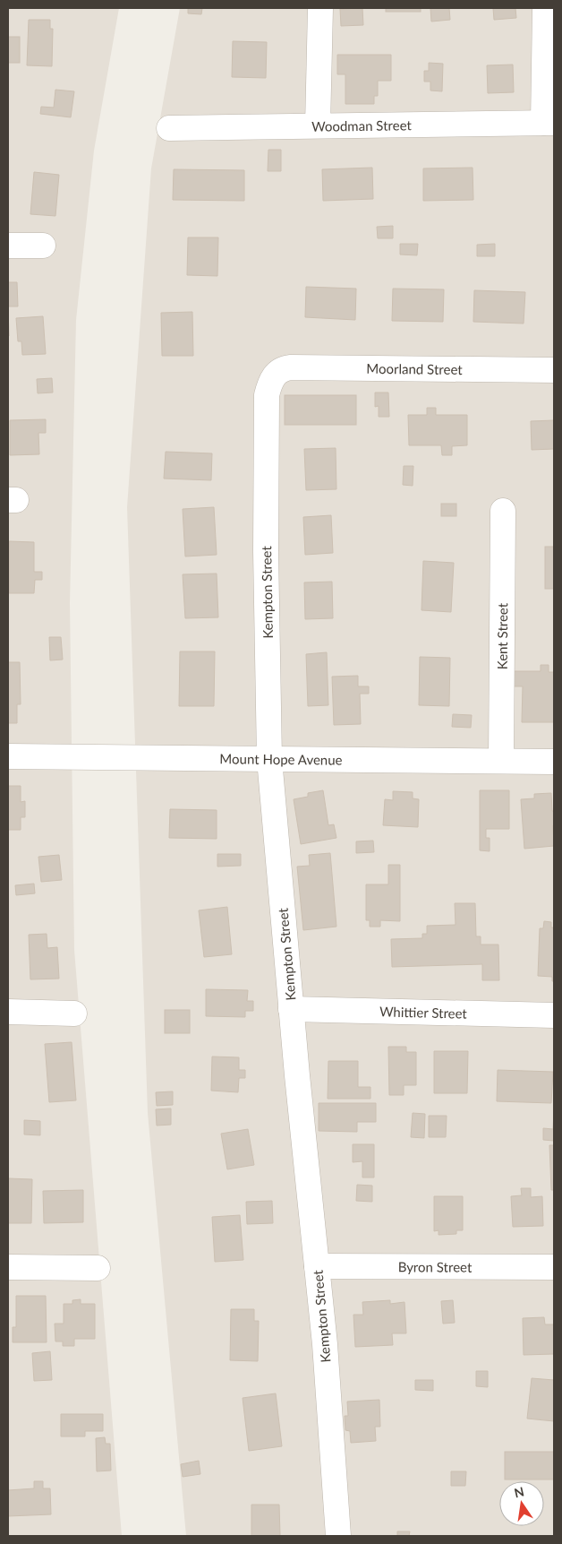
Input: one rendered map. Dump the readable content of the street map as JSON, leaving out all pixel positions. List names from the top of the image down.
{
  "streets": {
    "street": [
      "Woodman Street",
      "Moorland Street",
      "Kempton Street",
      "Kent Street",
      "Mount Hope Avenue",
      "Whittier Street",
      "Byron Street"
    ]
  },
  "crossings": [
    ["Moorland Street", "Kempton Street"],
    ["Kempton Street", "Mount Hope Avenue"],
    ["Kempton Street", "Whittier Street"],
    ["Kempton Street", "Byron Street"],
    ["Kent Street", "Mount Hope Avenue"]
  ],
  "north": "top"
}
